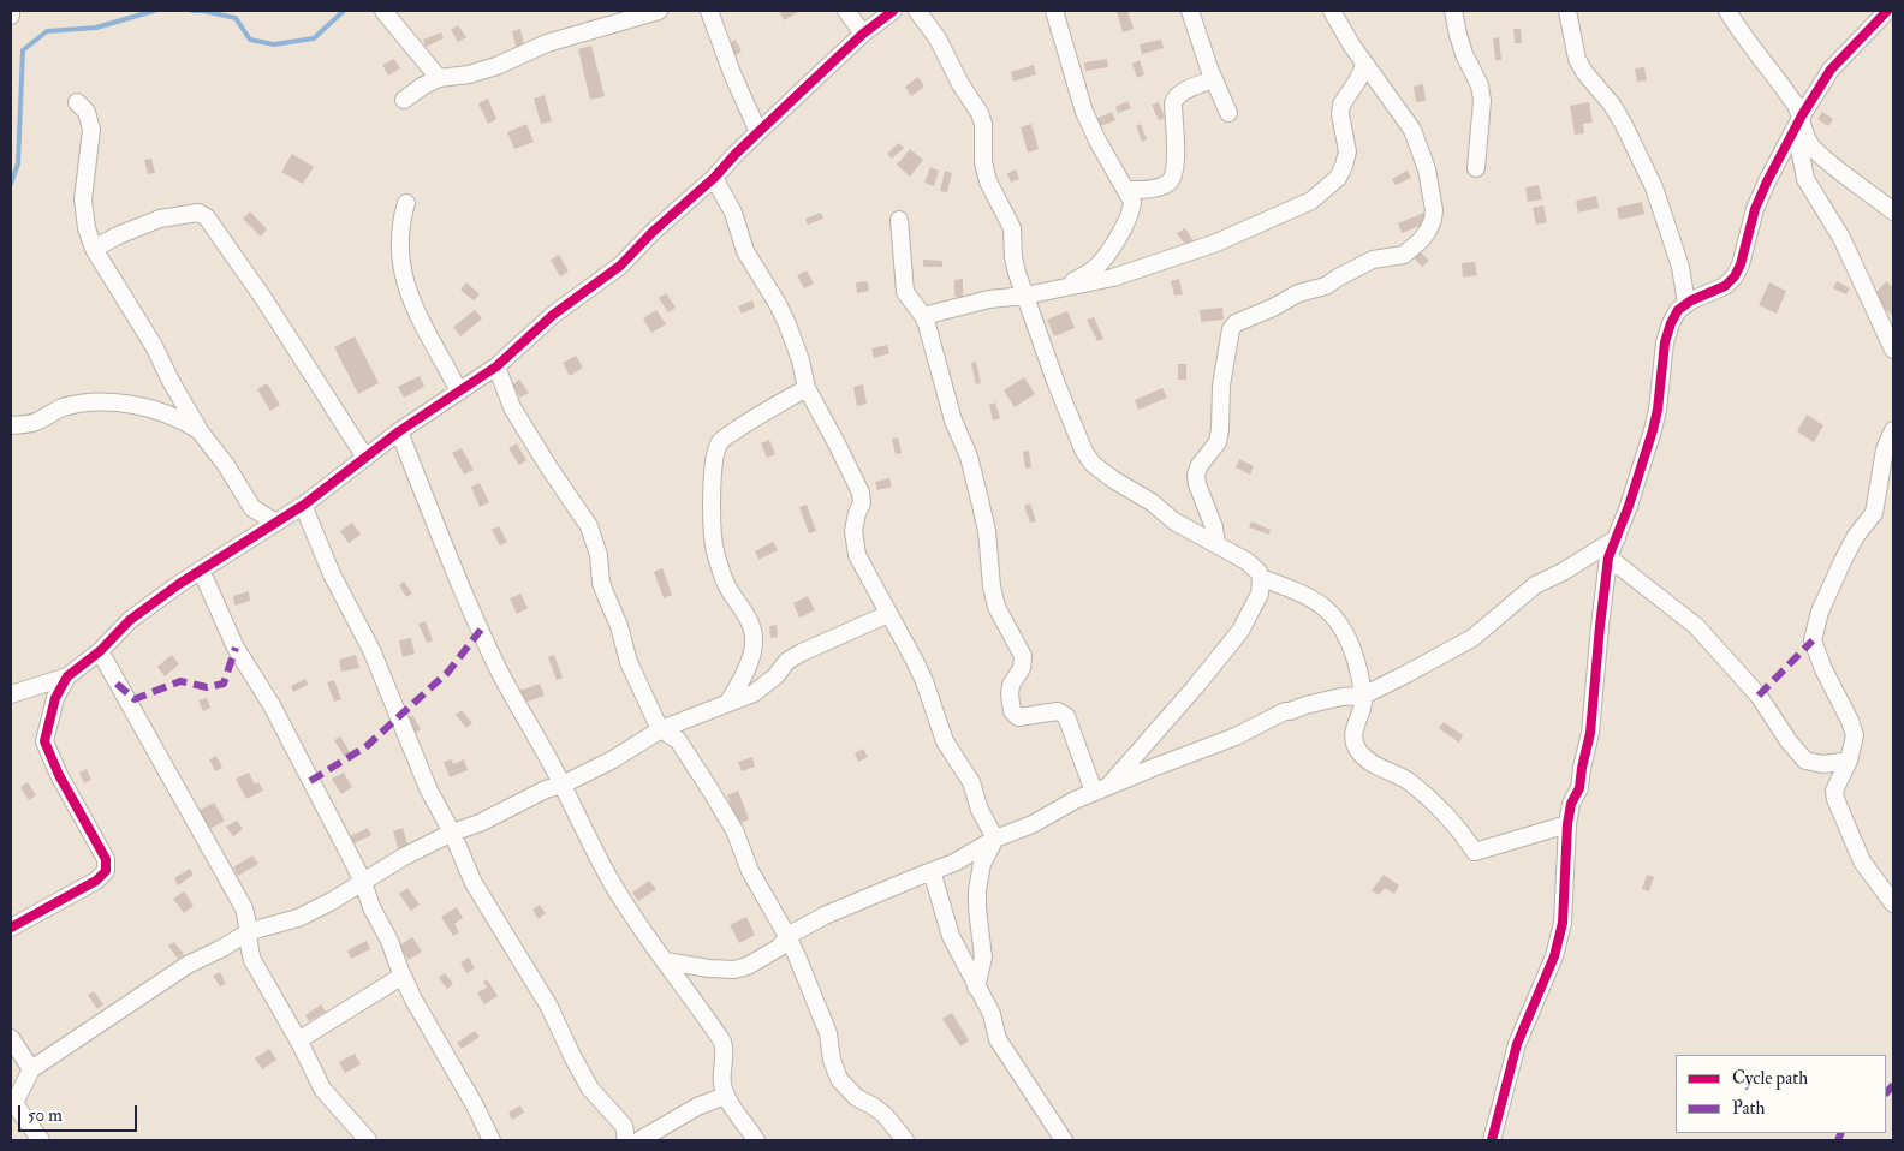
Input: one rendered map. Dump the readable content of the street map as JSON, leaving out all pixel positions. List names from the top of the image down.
{
  "legend": ["Cycle path", "Path"],
  "scale_bar": "50 m"
}
